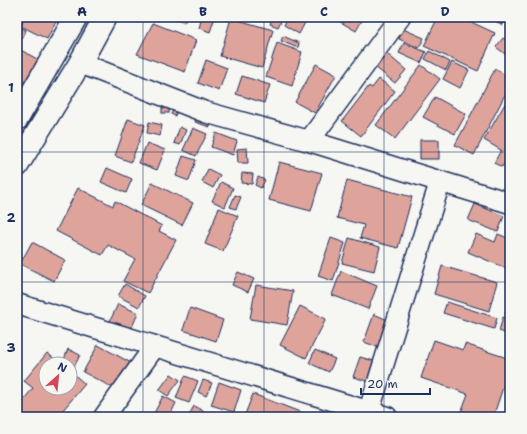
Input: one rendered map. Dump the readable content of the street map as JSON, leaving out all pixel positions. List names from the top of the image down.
{
  "scale_bar": "20 m",
  "north": "top right",
  "grid": {
    "columns": [
      "A",
      "B",
      "C",
      "D"
    ],
    "rows": ["1", "2", "3"]
  }
}
